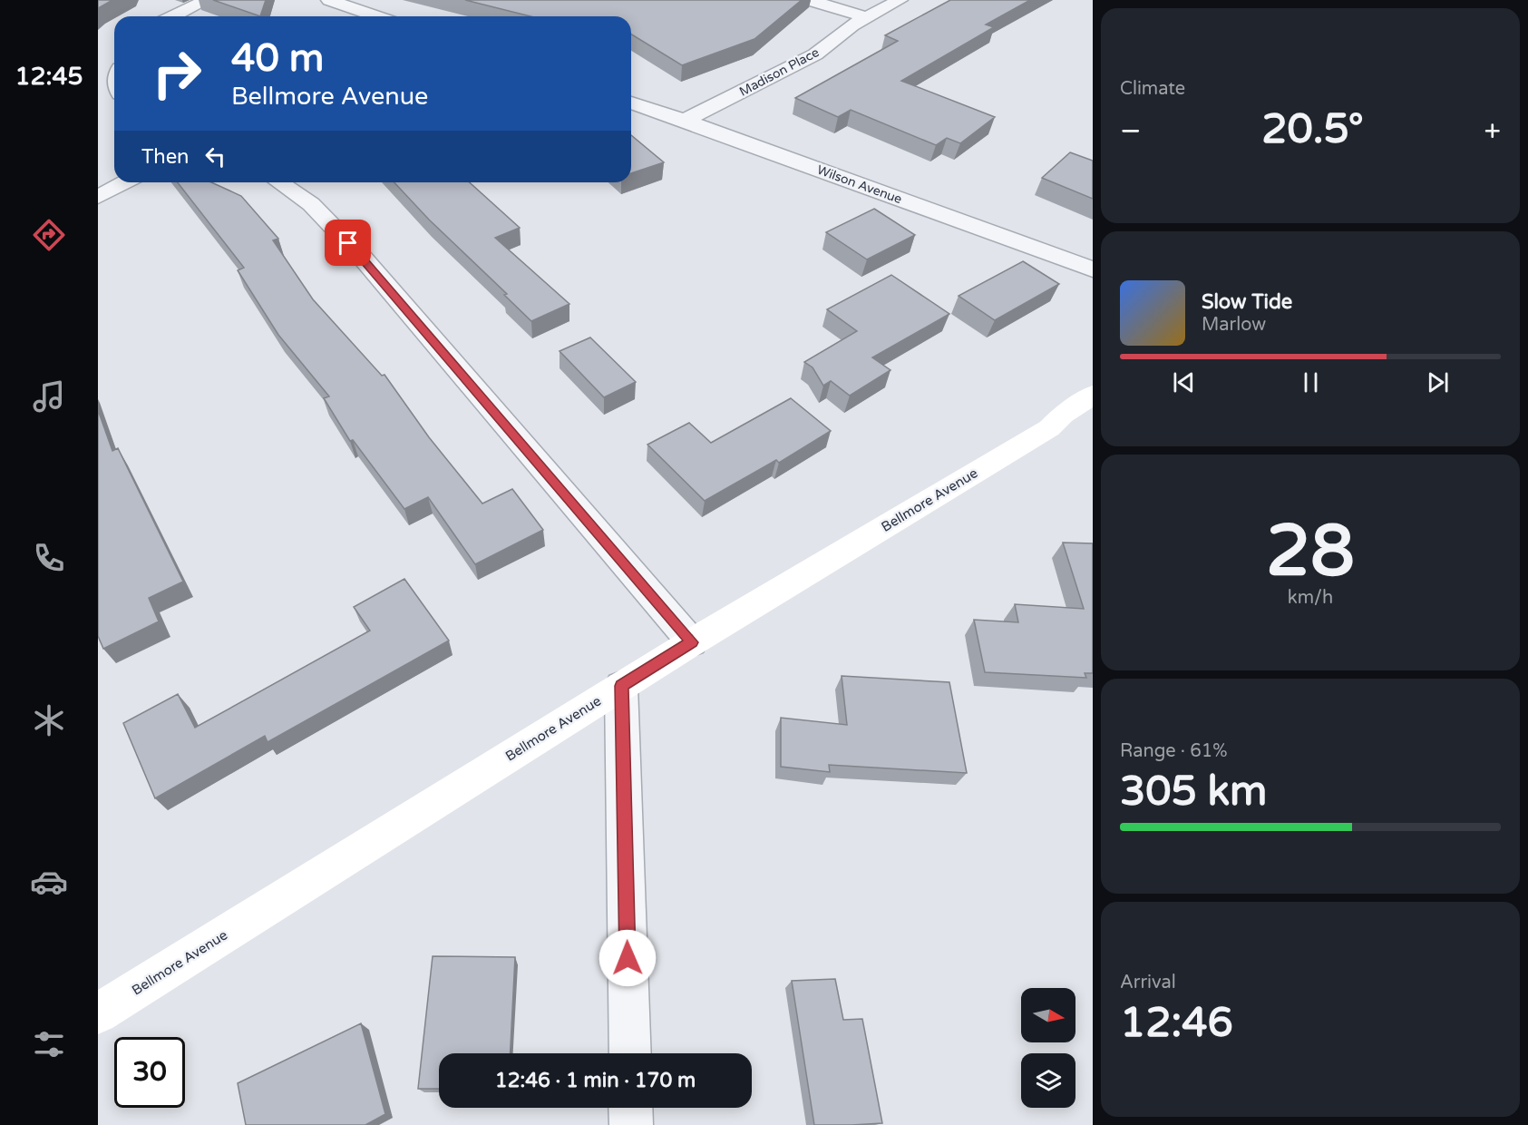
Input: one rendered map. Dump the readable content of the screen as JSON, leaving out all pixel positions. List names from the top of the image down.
{
  "streets": {
    "main road": ["Bellmore Avenue"],
    "street": ["Madison Place", "Wilson Avenue"]
  },
  "crossings": [
    ["Madison Place", "Wilson Avenue"]
  ],
  "north": "right",
  "page": {
    "tabs": "12:45",
    "tile": [
      "Climate",
      ["28", "km/h"],
      ["Range · 61%", "305 km"],
      ["Arrival", "12:46"]
    ],
    "turn": ["40 m", "Bellmore Avenue"],
    "heat": ["−", "20.5°", "+"],
    "then": "Then",
    "song": ["Slow Tide", "Marlow"],
    "limit": "30",
    "trip": "12:46 · 1 min · 170 m"
  }
}
